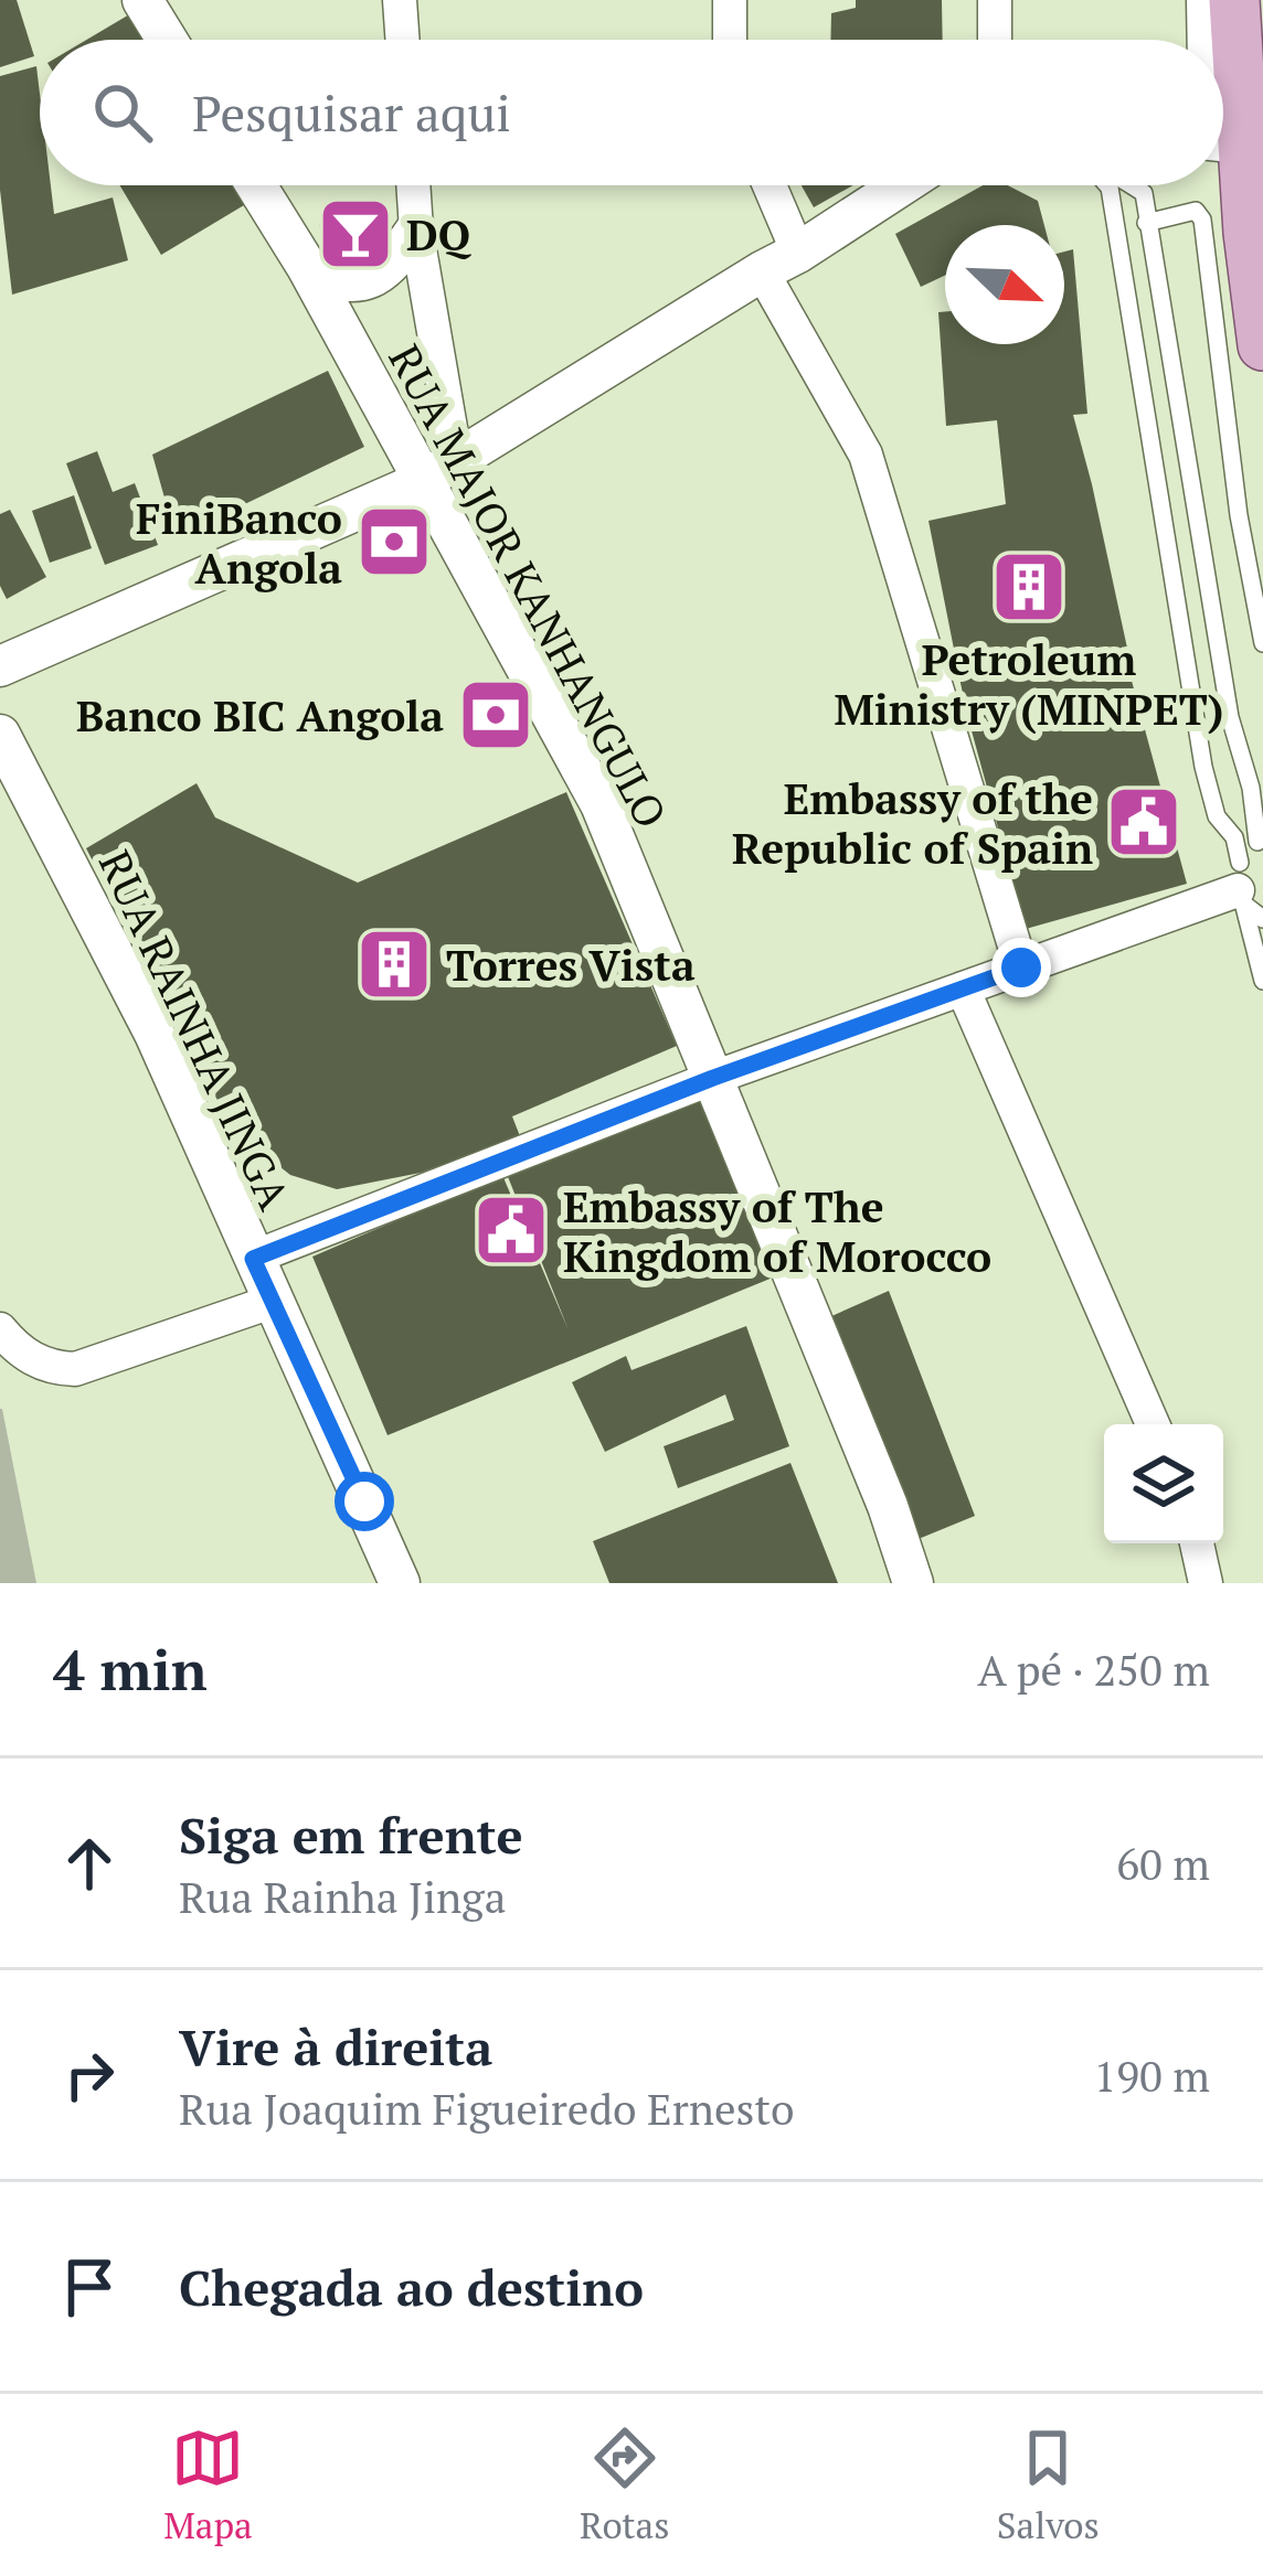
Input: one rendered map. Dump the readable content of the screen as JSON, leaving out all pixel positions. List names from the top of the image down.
{
  "streets": {
    "street": ["RUA MAJOR KANHANGULO", "RUA RAINHA JINGA"]
  },
  "places": {
    "bar": ["DQ"],
    "bank": ["FiniBanco Angola", "Banco BIC Angola"],
    "building": ["Petroleum Ministry (MINPET)", "Torres Vista"],
    "public building": ["Embassy of the Republic of Spain", "Embassy of The Kingdom of Morocco"]
  },
  "north": "bottom right",
  "page": {
    "search": "Pesquisar aqui",
    "heading": ["4 min", "A pé · 250 m"],
    "list": [
      ["Siga em frente", "Rua Rainha Jinga", "60 m"],
      ["Vire à direita", "Rua Joaquim Figueiredo Ernesto", "190 m"],
      "Chegada ao destino"
    ],
    "nav": ["Mapa", "Rotas", "Salvos"]
  }
}
